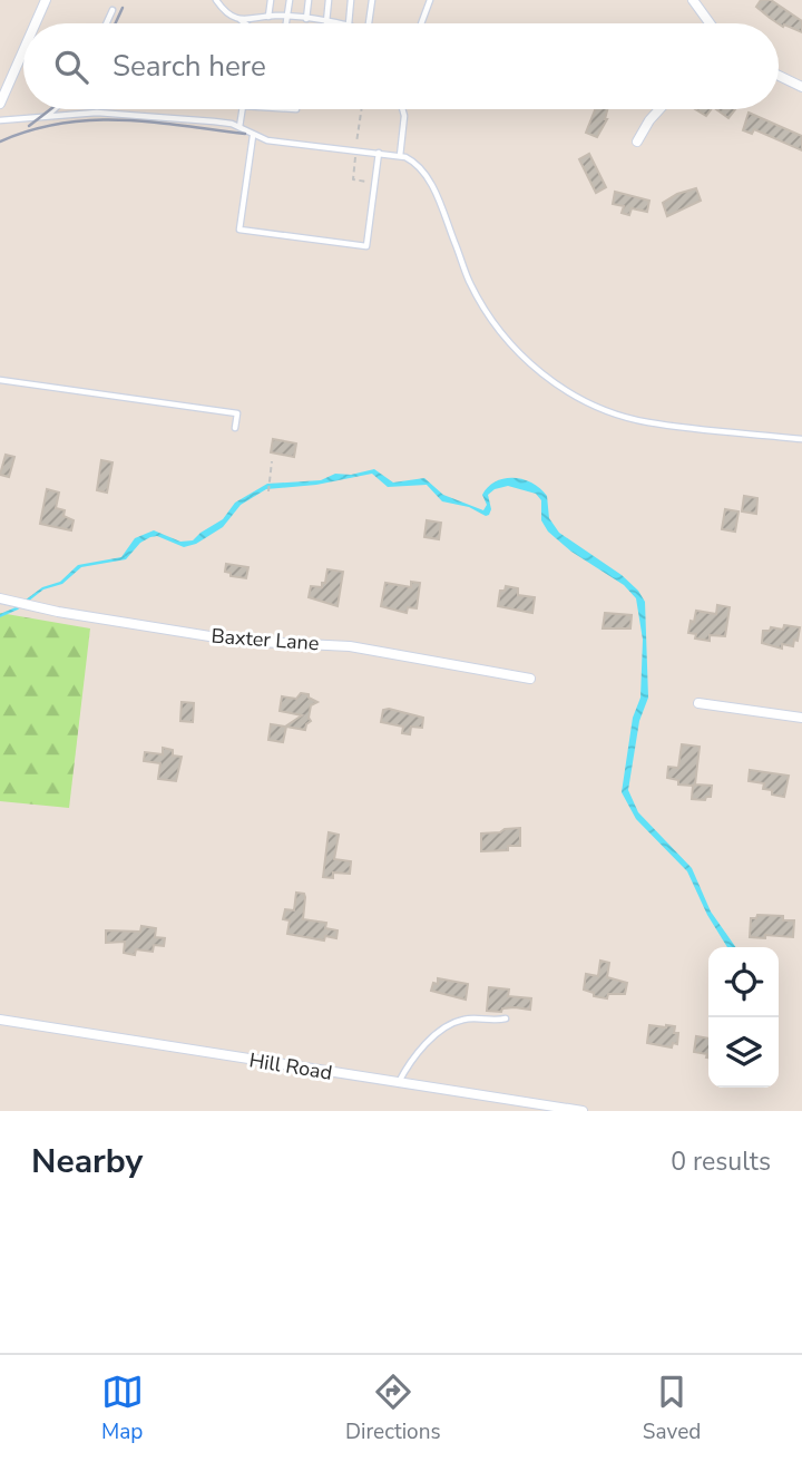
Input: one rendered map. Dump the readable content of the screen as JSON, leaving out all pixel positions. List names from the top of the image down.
{
  "streets": {
    "street": ["Baxter Lane", "Hill Road"]
  },
  "page": {
    "search": "Search here",
    "heading": ["Nearby", "0 results"],
    "nav": ["Map", "Directions", "Saved"]
  }
}
